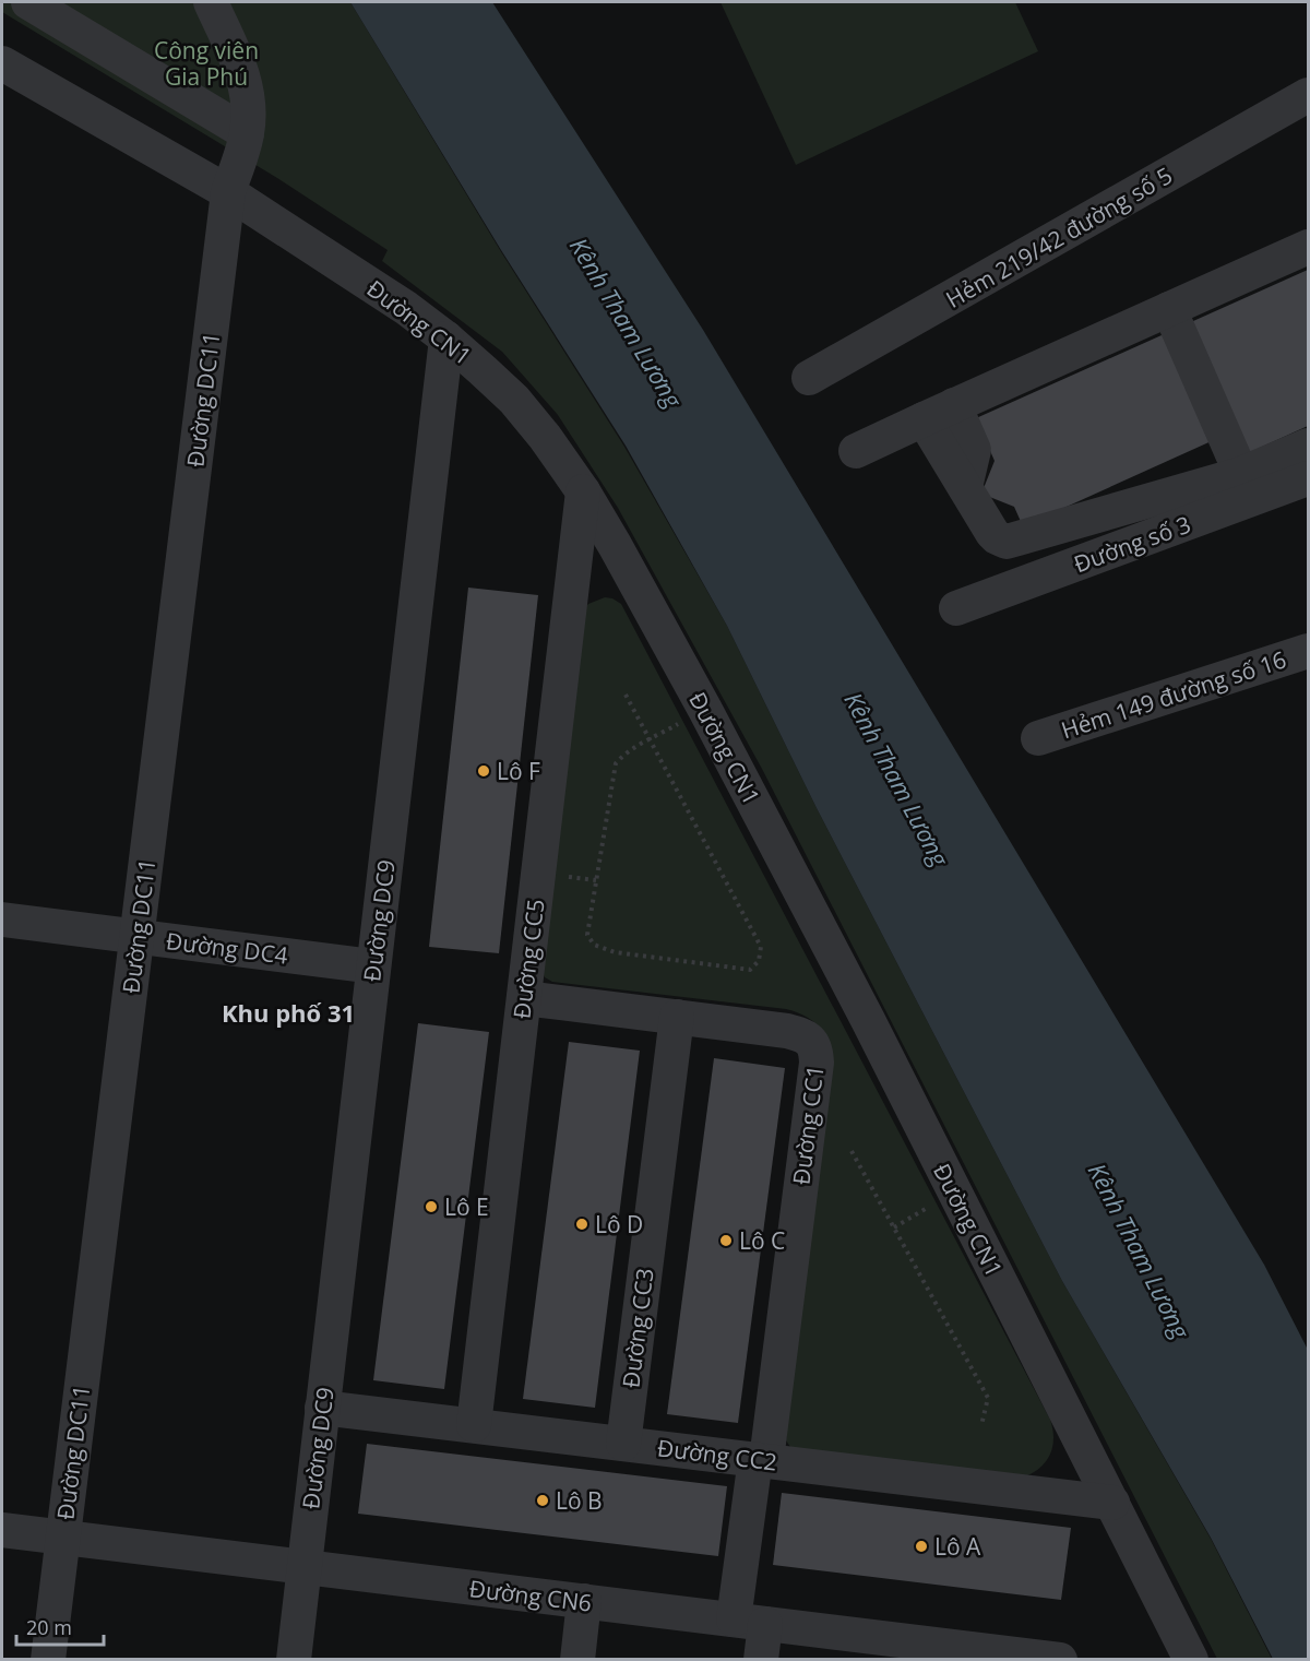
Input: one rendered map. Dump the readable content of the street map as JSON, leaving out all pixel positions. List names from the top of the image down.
{
  "streets": {
    "street": [
      "Hẻm 219/42 đường số 5",
      "Đường CN1",
      "Đường DC11",
      "Đường số 3",
      "Hẻm 149 đường số 16",
      "Đường DC9",
      "Đường DC4",
      "Đường CC5",
      "Đường CC1",
      "Đường CC3",
      "Đường CC2",
      "Đường CN6"
    ]
  },
  "crossings": [
    ["Đường CN1", "Đường DC11"],
    ["Đường CN1", "Đường DC9"],
    ["Đường CN1", "Đường CC5"],
    ["Đường CN1", "Đường CC2"],
    ["Đường DC11", "Đường DC4"],
    ["Đường DC11", "Đường CN6"],
    ["Đường DC9", "Đường DC4"],
    ["Đường DC9", "Đường CC2"],
    ["Đường DC9", "Đường CN6"],
    ["Đường CC5", "Đường CC1"],
    ["Đường CC5", "Đường CC2"],
    ["Đường CC1", "Đường CC3"],
    ["Đường CC1", "Đường CC2"],
    ["Đường CC1", "Đường CN6"],
    ["Đường CC3", "Đường CC2"]
  ],
  "districts": ["Khu phố 31"],
  "water": ["Kênh Tham Lương"],
  "parks": ["Công viên Gia Phú"],
  "places": [
    "Lô F",
    "Lô E",
    "Lô D",
    "Lô C",
    "Lô B",
    "Lô A"
  ],
  "scale_bar": "20 m"
}
